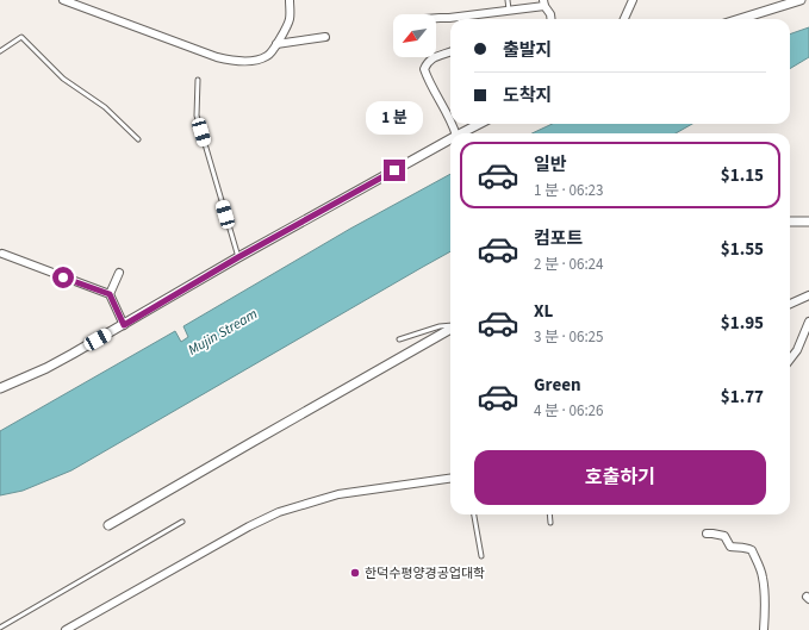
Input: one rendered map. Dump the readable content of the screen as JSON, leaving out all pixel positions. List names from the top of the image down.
{
  "water": ["Mujin Stream"],
  "places": ["한덕수평양경공업대학"],
  "north": "bottom left",
  "page": {
    "banner": ["출발지", "도착지"],
    "bubble": "1 분",
    "list": [
      {
        "name": "일반",
        "note": "1 분 · 06:23",
        "value": "$1.15"
      },
      {
        "name": "컴포트",
        "note": "2 분 · 06:24",
        "value": "$1.55"
      },
      {
        "name": "XL",
        "note": "3 분 · 06:25",
        "value": "$1.95"
      },
      {
        "name": "Green",
        "note": "4 분 · 06:26",
        "value": "$1.77"
      }
    ],
    "buttons": "호출하기"
  }
}
